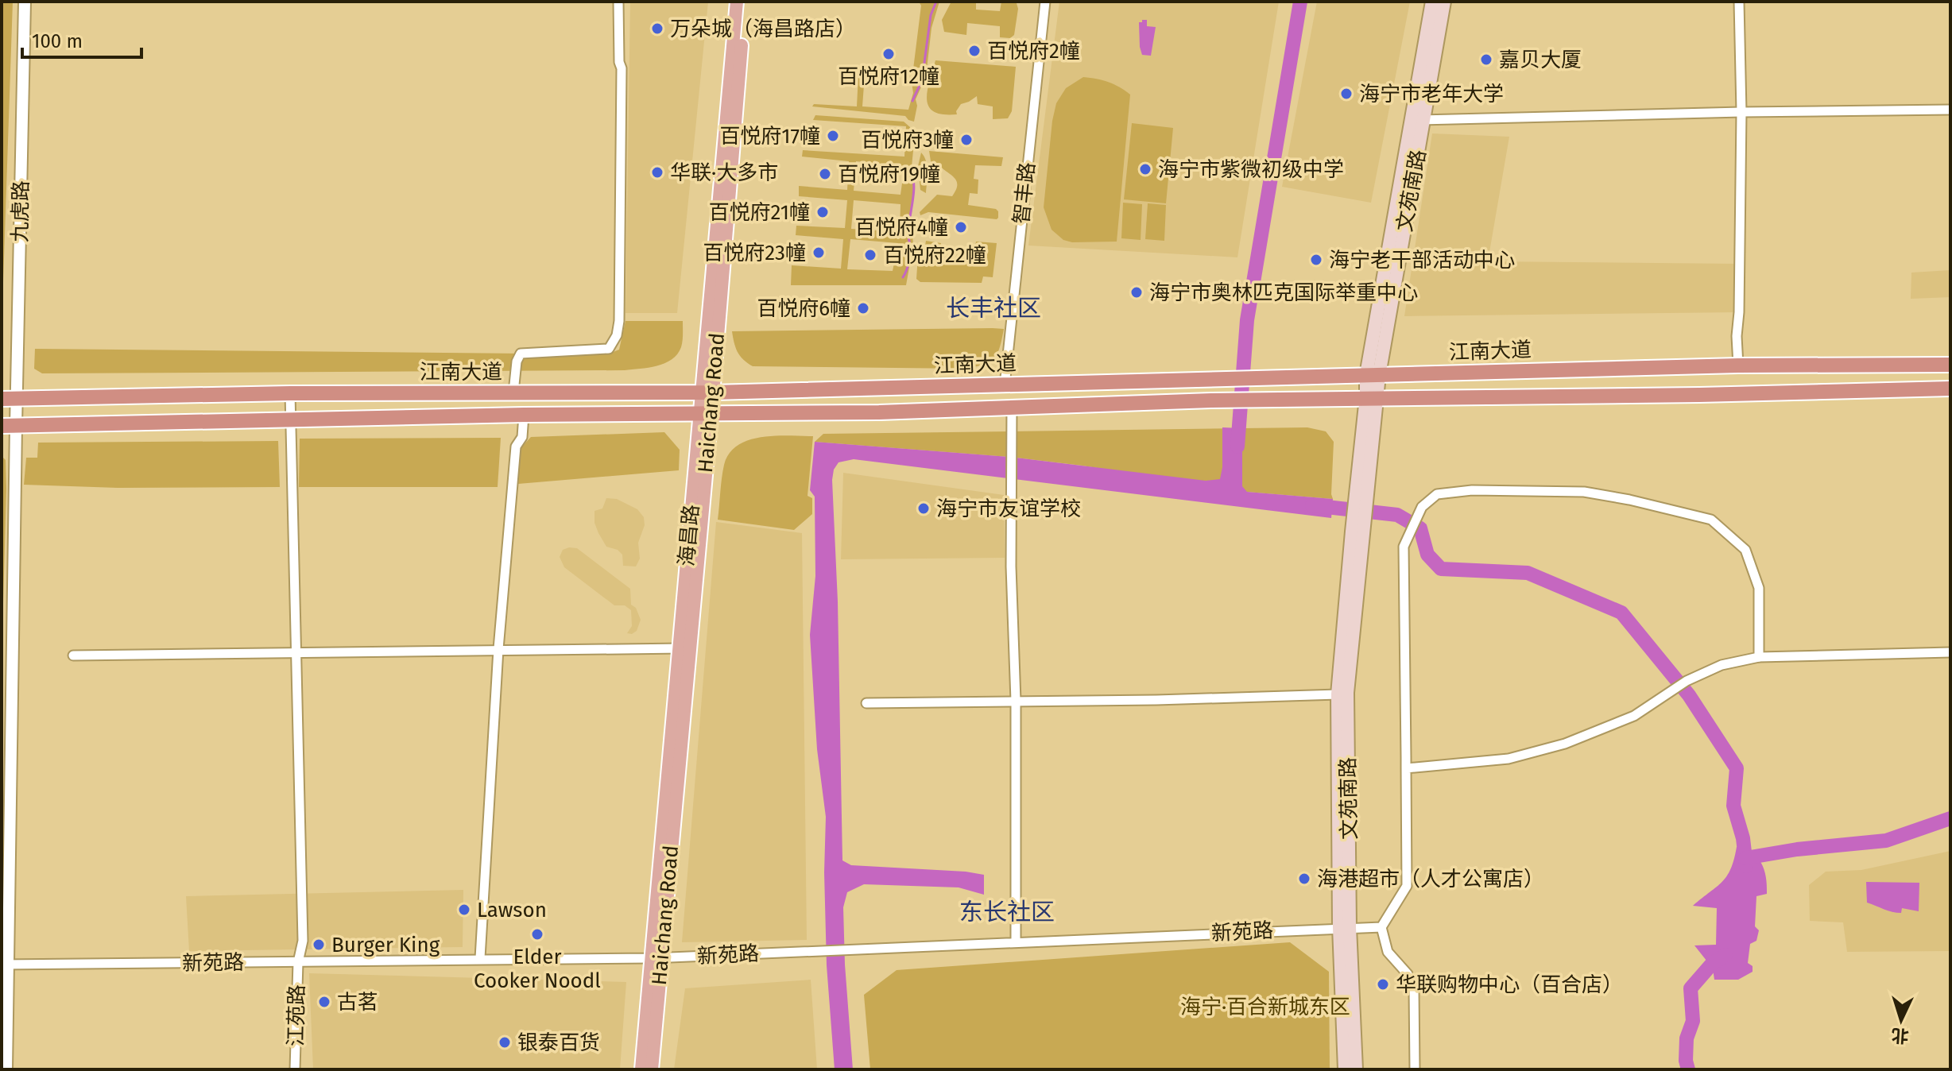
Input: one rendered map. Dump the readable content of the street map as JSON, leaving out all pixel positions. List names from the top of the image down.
{
  "streets": {
    "highway": ["江南大道"],
    "main road": ["文苑南路", "Haichang Road", "海昌路"],
    "street": [
      "智丰路",
      "九虎路",
      "新苑路",
      "江苑路"
    ]
  },
  "crossings": [
    ["文苑南路", "江南大道"],
    ["文苑南路", "新苑路"],
    ["智丰路", "江南大道"],
    ["九虎路", "江南大道"],
    ["九虎路", "新苑路"],
    ["江南大道", "Haichang Road"],
    ["江南大道", "海昌路"],
    ["江南大道", "江苑路"],
    ["Haichang Road", "海昌路"],
    ["Haichang Road", "新苑路"],
    ["新苑路", "江苑路"]
  ],
  "districts": ["长丰社区", "东长社区"],
  "parks": ["海宁·百合新城东区"],
  "places": [
    "万朵城（海昌路店）",
    "百悦府2幢",
    "百悦府12幢",
    "嘉贝大厦",
    "海宁市老年大学",
    "百悦府17幢",
    "百悦府3幢",
    "海宁市紫微初级中学",
    "华联·大多市",
    "百悦府19幢",
    "百悦府21幢",
    "百悦府4幢",
    "百悦府23幢",
    "百悦府22幢",
    "海宁老干部活动中心",
    "海宁市奥林匹克国际举重中心",
    "百悦府6幢",
    "海宁市友谊学校",
    "海港超市（人才公寓店）",
    "Lawson",
    "Elder Cooker Noodl",
    "Burger King",
    "华联购物中心（百合店）",
    "古茗",
    "银泰百货"
  ],
  "scale_bar": "100 m",
  "north": "bottom"
}
